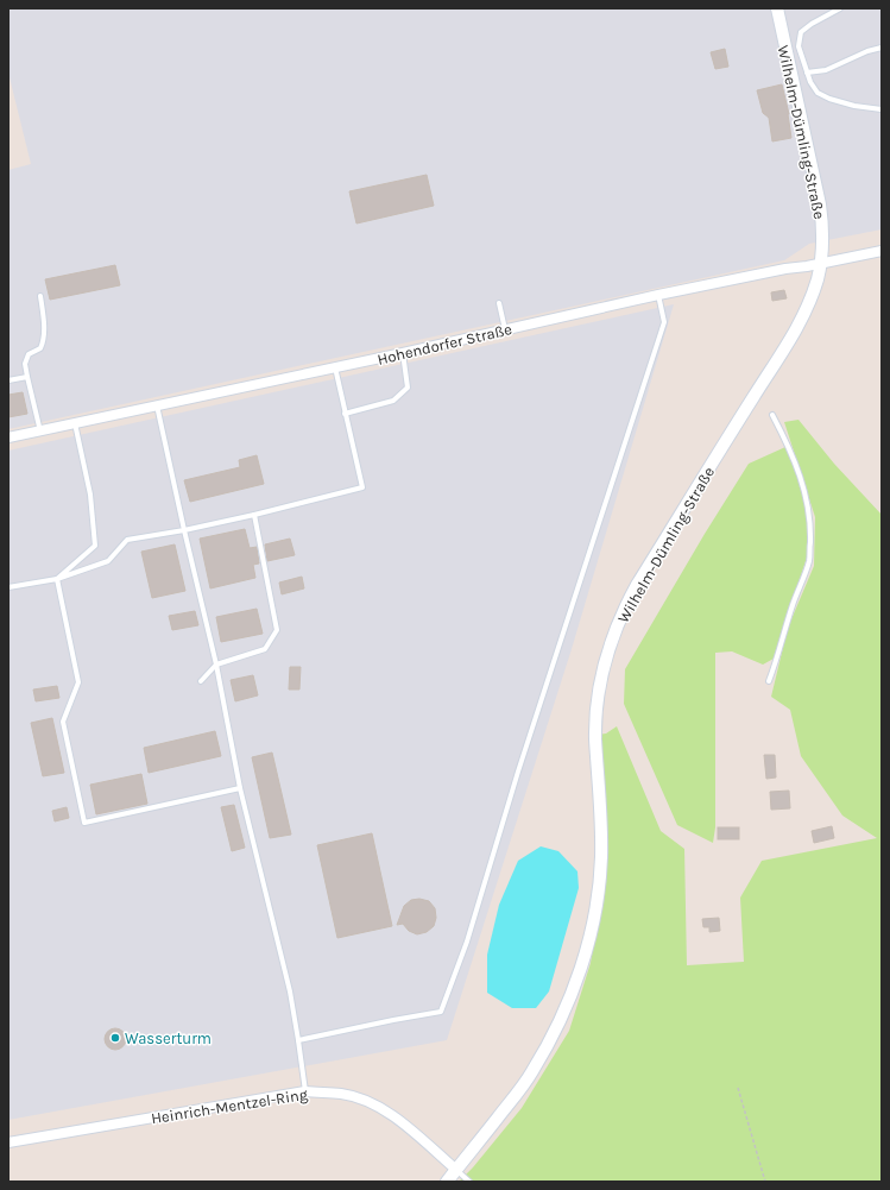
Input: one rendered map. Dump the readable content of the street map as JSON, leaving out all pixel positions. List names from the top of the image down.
{
  "streets": {
    "street": ["Wilhelm-Dümling-Straße", "Hohendorfer Straße", "Heinrich-Mentzel-Ring"]
  },
  "crossings": [
    ["Wilhelm-Dümling-Straße", "Hohendorfer Straße"],
    ["Wilhelm-Dümling-Straße", "Heinrich-Mentzel-Ring"]
  ],
  "places": ["Wasserturm"]
}
